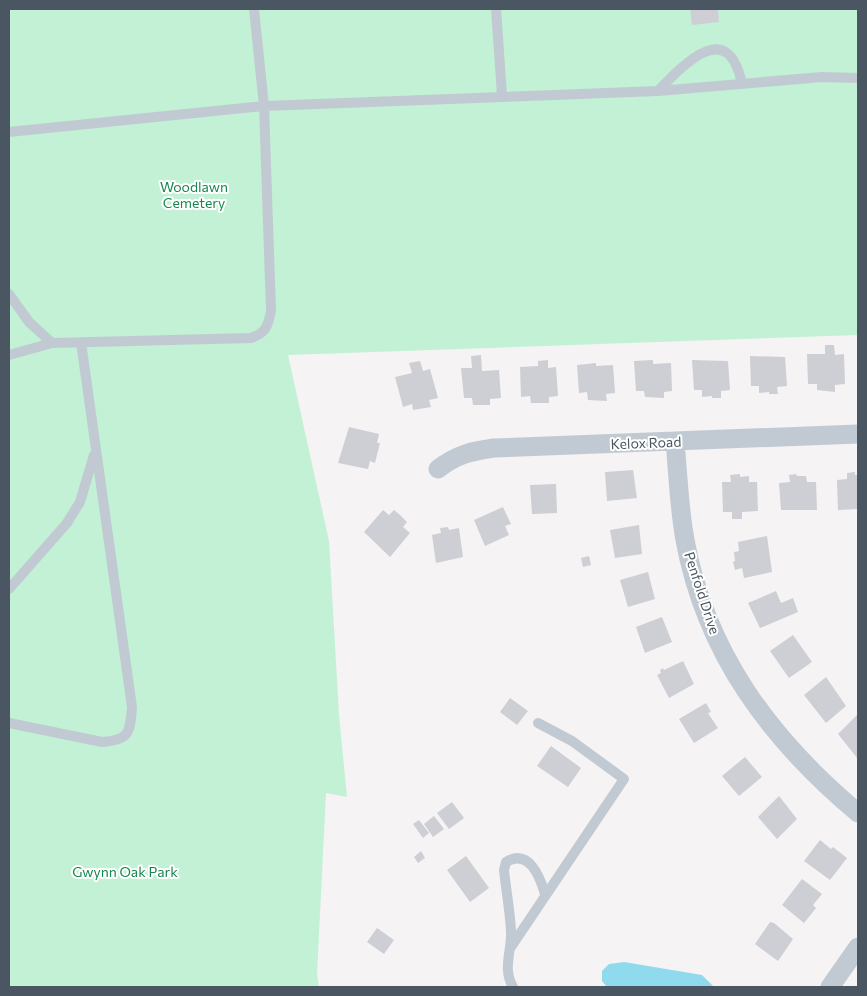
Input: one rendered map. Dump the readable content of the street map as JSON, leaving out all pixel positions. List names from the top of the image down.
{
  "streets": {
    "street": ["Kelox Road", "Penfold Drive"]
  },
  "crossings": [
    ["Kelox Road", "Penfold Drive"]
  ],
  "parks": ["Woodlawn Cemetery", "Gwynn Oak Park"]
}
